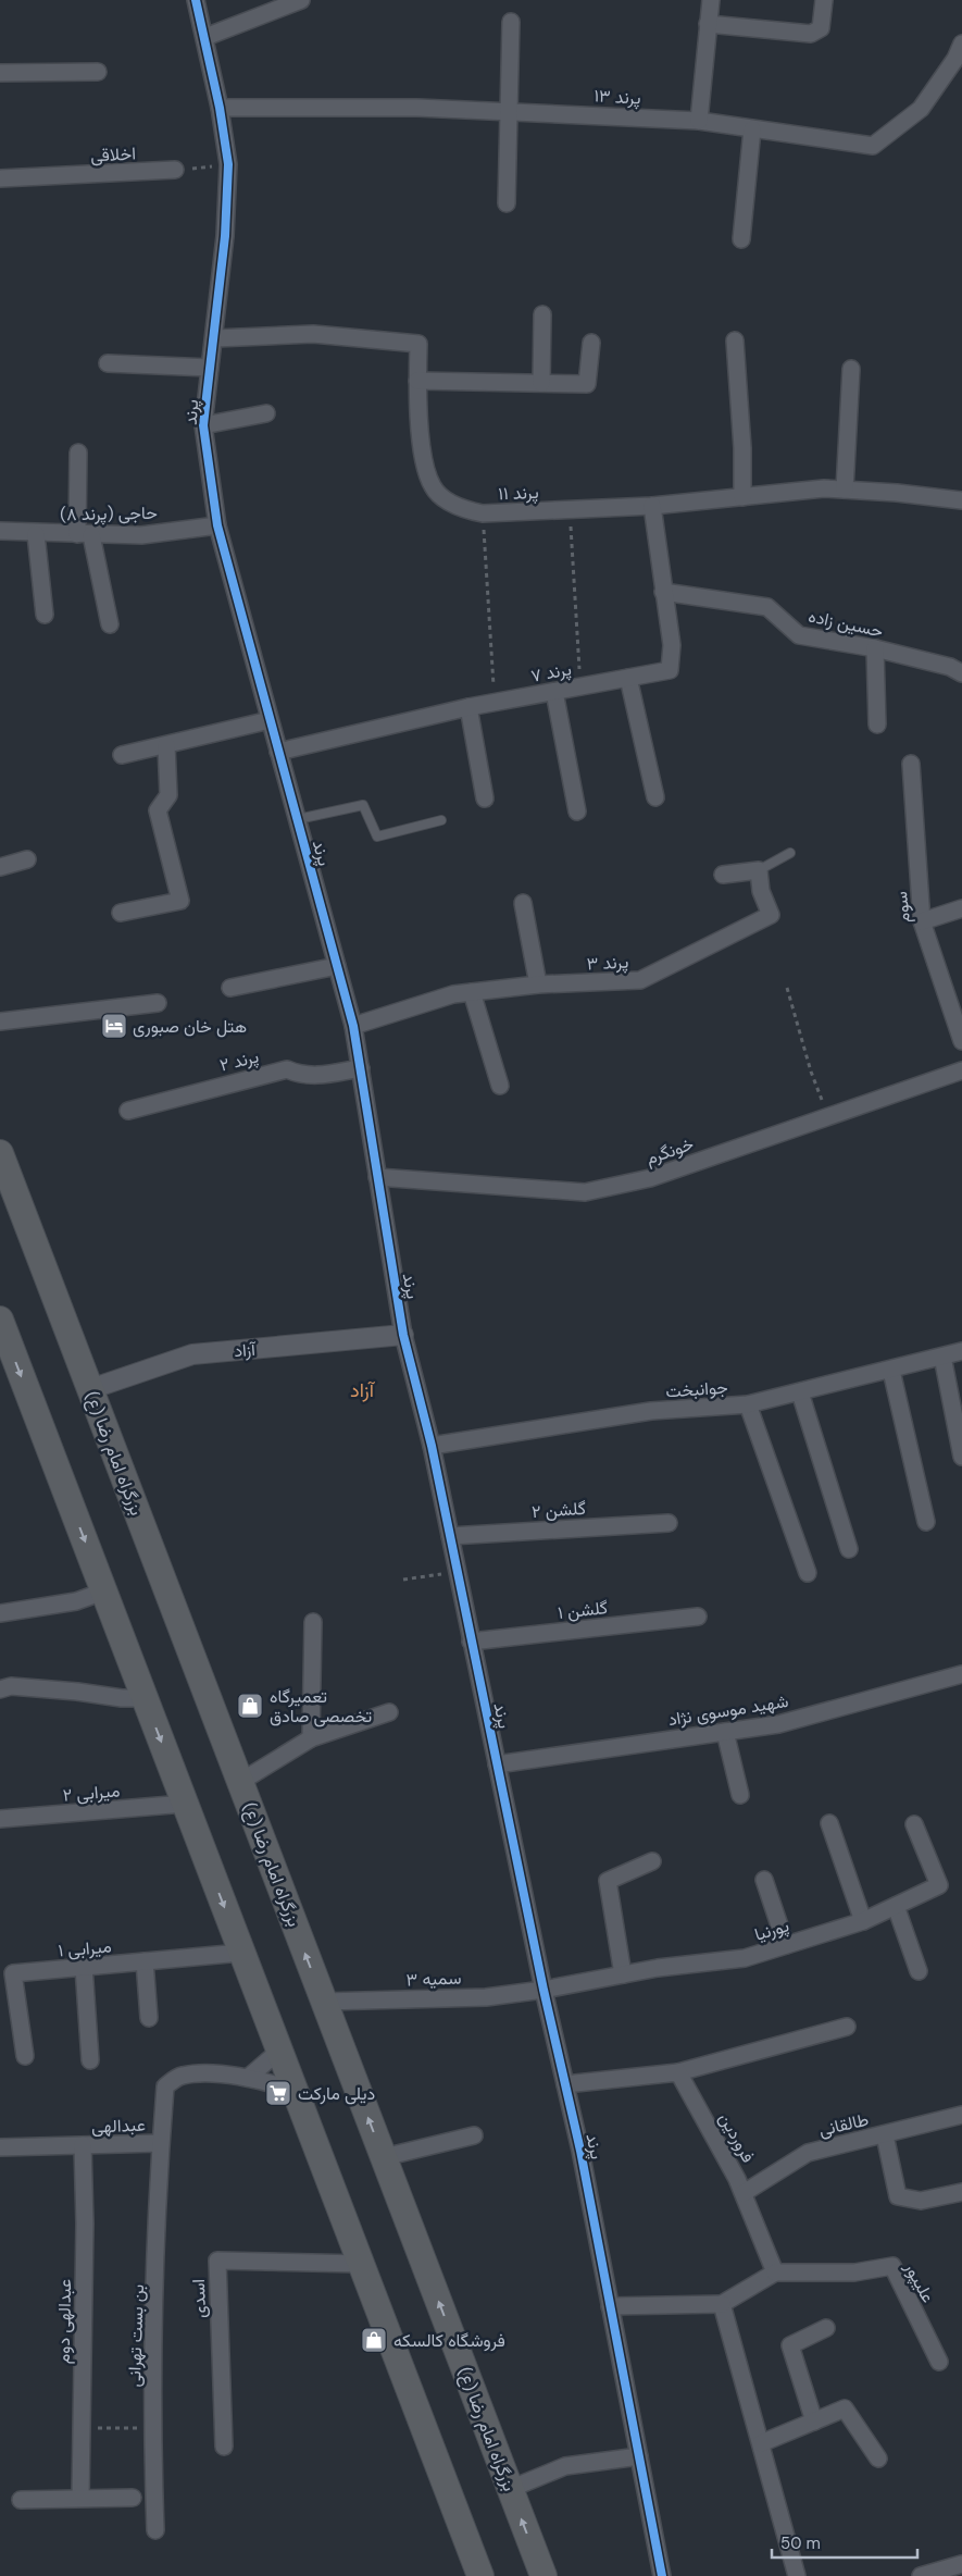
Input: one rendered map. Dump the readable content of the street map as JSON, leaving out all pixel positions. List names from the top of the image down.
{
  "streets": {
    "highway": ["بزرگراه امام رضا (ع)"],
    "street": [
      "پرند ۱۳",
      "اخلاقی",
      "پرند",
      "پرند ۱۱",
      "حاجی (پرند ۸)",
      "حسین زاده",
      "پرند ۷",
      "سوم",
      "پرند ۳",
      "پرند ۲",
      "خونگرم",
      "آزاد",
      "جوانبخت",
      "گلشن ۲",
      "گلشن ۱",
      "شهید موسوی نژاد",
      "میرابی ۲",
      "پورنیا",
      "میرابی ۱",
      "سمیه ۳",
      "طالقانی",
      "عبدالهی",
      "فروردین",
      "علیپور",
      "اسدی",
      "عبدالهی دوم",
      "بن بست تهرانی"
    ]
  },
  "crossings": [
    ["پرند ۱۳", "پرند"],
    ["پرند", "پرند ۱۱"],
    ["پرند", "حاجی (پرند ۸)"],
    ["پرند", "پرند ۷"],
    ["پرند", "پرند ۳"],
    ["پرند", "پرند ۲"],
    ["پرند", "خونگرم"],
    ["پرند", "آزاد"],
    ["پرند", "جوانبخت"],
    ["پرند", "گلشن ۲"],
    ["پرند", "گلشن ۱"],
    ["پرند", "شهید موسوی نژاد"],
    ["پرند", "پورنیا"],
    ["پرند", "سمیه ۳"],
    ["پرند ۱۱", "پرند ۷"],
    ["حسین زاده", "پرند ۷"],
    ["آزاد", "بزرگراه امام رضا (ع)"],
    ["بزرگراه امام رضا (ع)", "سمیه ۳"],
    ["پورنیا", "سمیه ۳"],
    ["طالقانی", "فروردین"],
    ["عبدالهی", "عبدالهی دوم"],
    ["عبدالهی", "بن بست تهرانی"],
    ["فروردین", "علیپور"]
  ],
  "districts": ["آزاد"],
  "places": {
    "hotel": ["هتل خان صبوری"],
    "shop": ["تعمیرگاه تخصصی صادق", "فروشگاه کالسکه"],
    "supermarket": ["دیلی مارکت"]
  },
  "scale_bar": "50 m"
}
